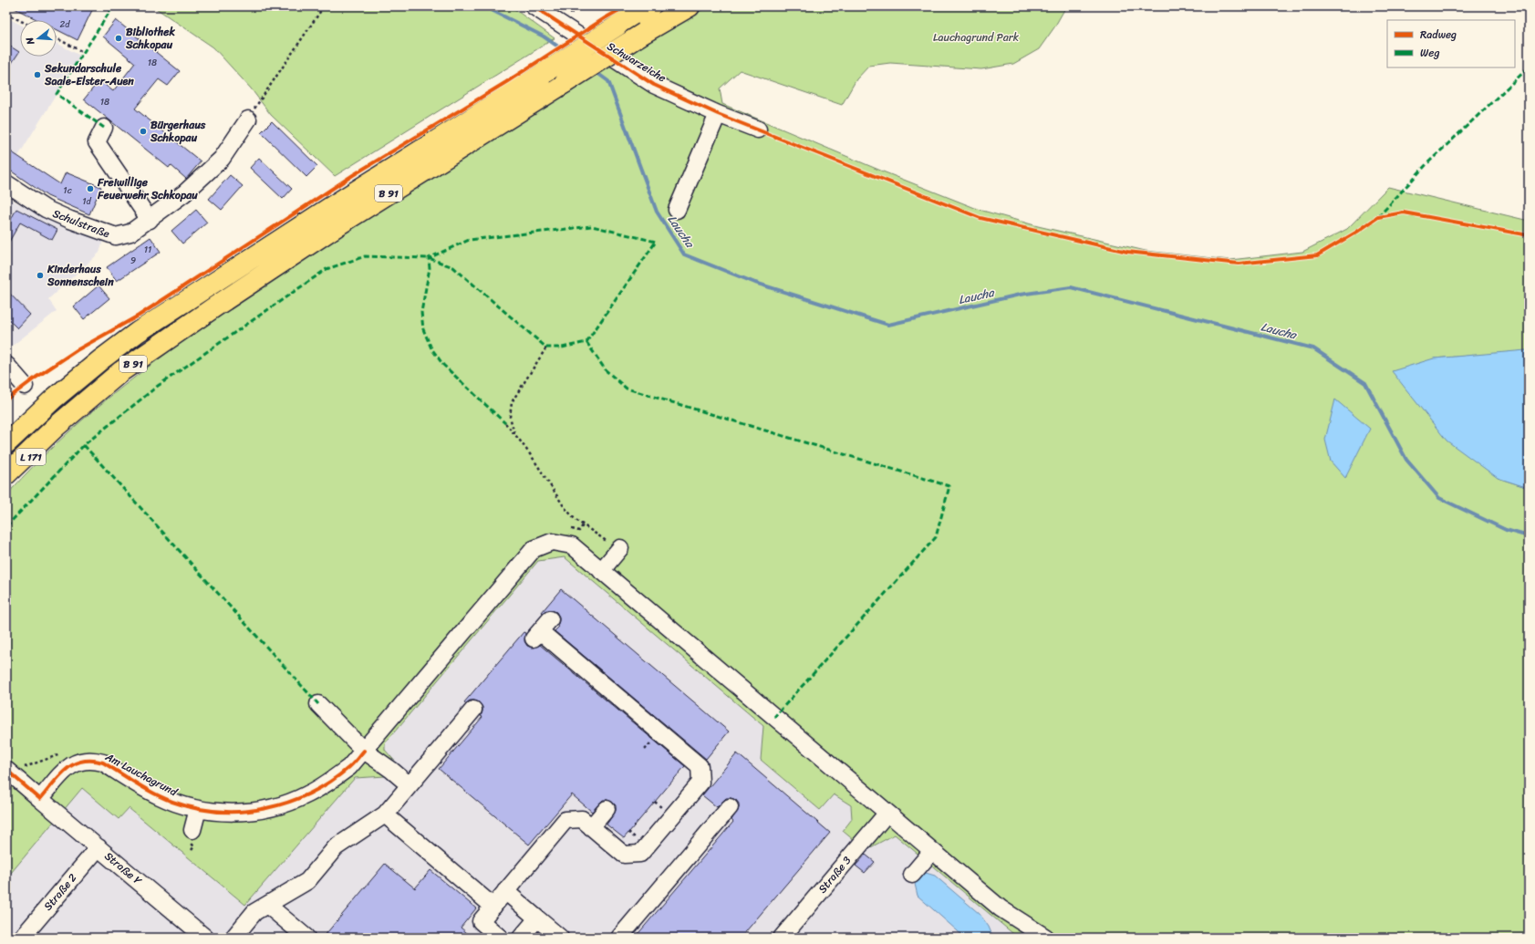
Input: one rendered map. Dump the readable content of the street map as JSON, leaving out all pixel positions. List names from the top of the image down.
{
  "streets": {
    "highway": ["B 91", "L 171"],
    "street": [
      "Schwarzeiche",
      "Schulstraße",
      "Am Lauchagrund",
      "Straße Y",
      "Straße 3",
      "Straße 2"
    ]
  },
  "crossings": [
    ["B 91", "L 171"],
    ["Am Lauchagrund", "Straße Y"],
    ["Am Lauchagrund", "Straße 3"],
    ["Straße Y", "Straße 2"]
  ],
  "water": ["Laucha"],
  "parks": ["Lauchagrund Park"],
  "places": [
    "Bibliothek Schkopau",
    "Sekundarschule Saale-Elster-Auen",
    "Bürgerhaus Schkopau",
    "Freiwillige Feuerwehr Schkopau",
    "Kinderhaus Sonnenschein"
  ],
  "house_numbers": [
    "2d",
    "18",
    "18",
    "1c",
    "1d",
    "11",
    "9"
  ],
  "legend": ["Radweg", "Weg"],
  "north": "left"
}
